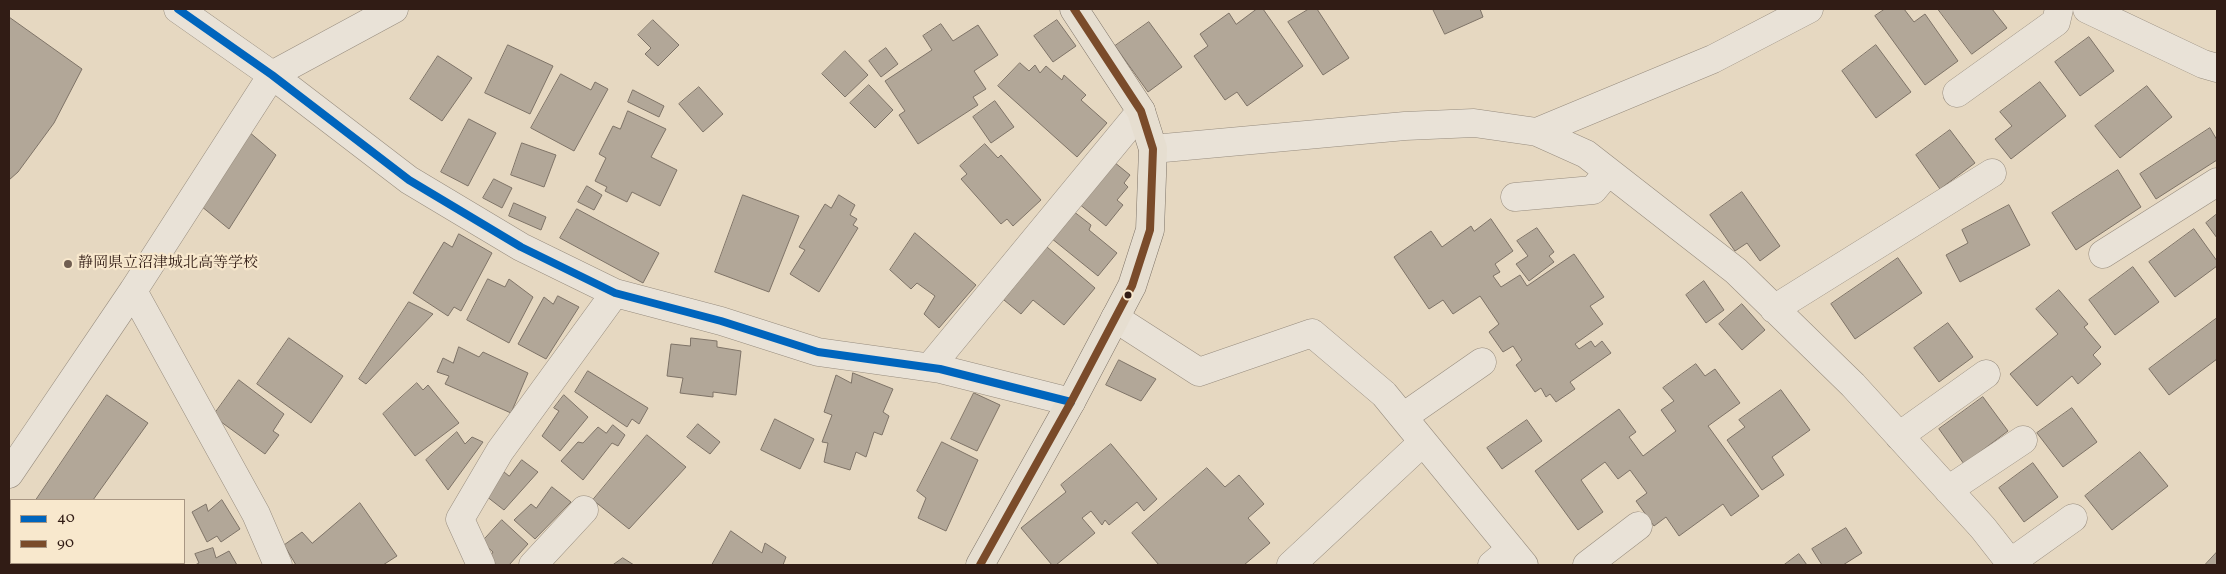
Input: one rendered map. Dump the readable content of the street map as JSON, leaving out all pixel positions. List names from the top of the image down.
{
  "places": ["静岡県立沼津城北高等学校"],
  "lines": ["transit line 40", "transit line 90"],
  "legend": ["40", "90"]
}
